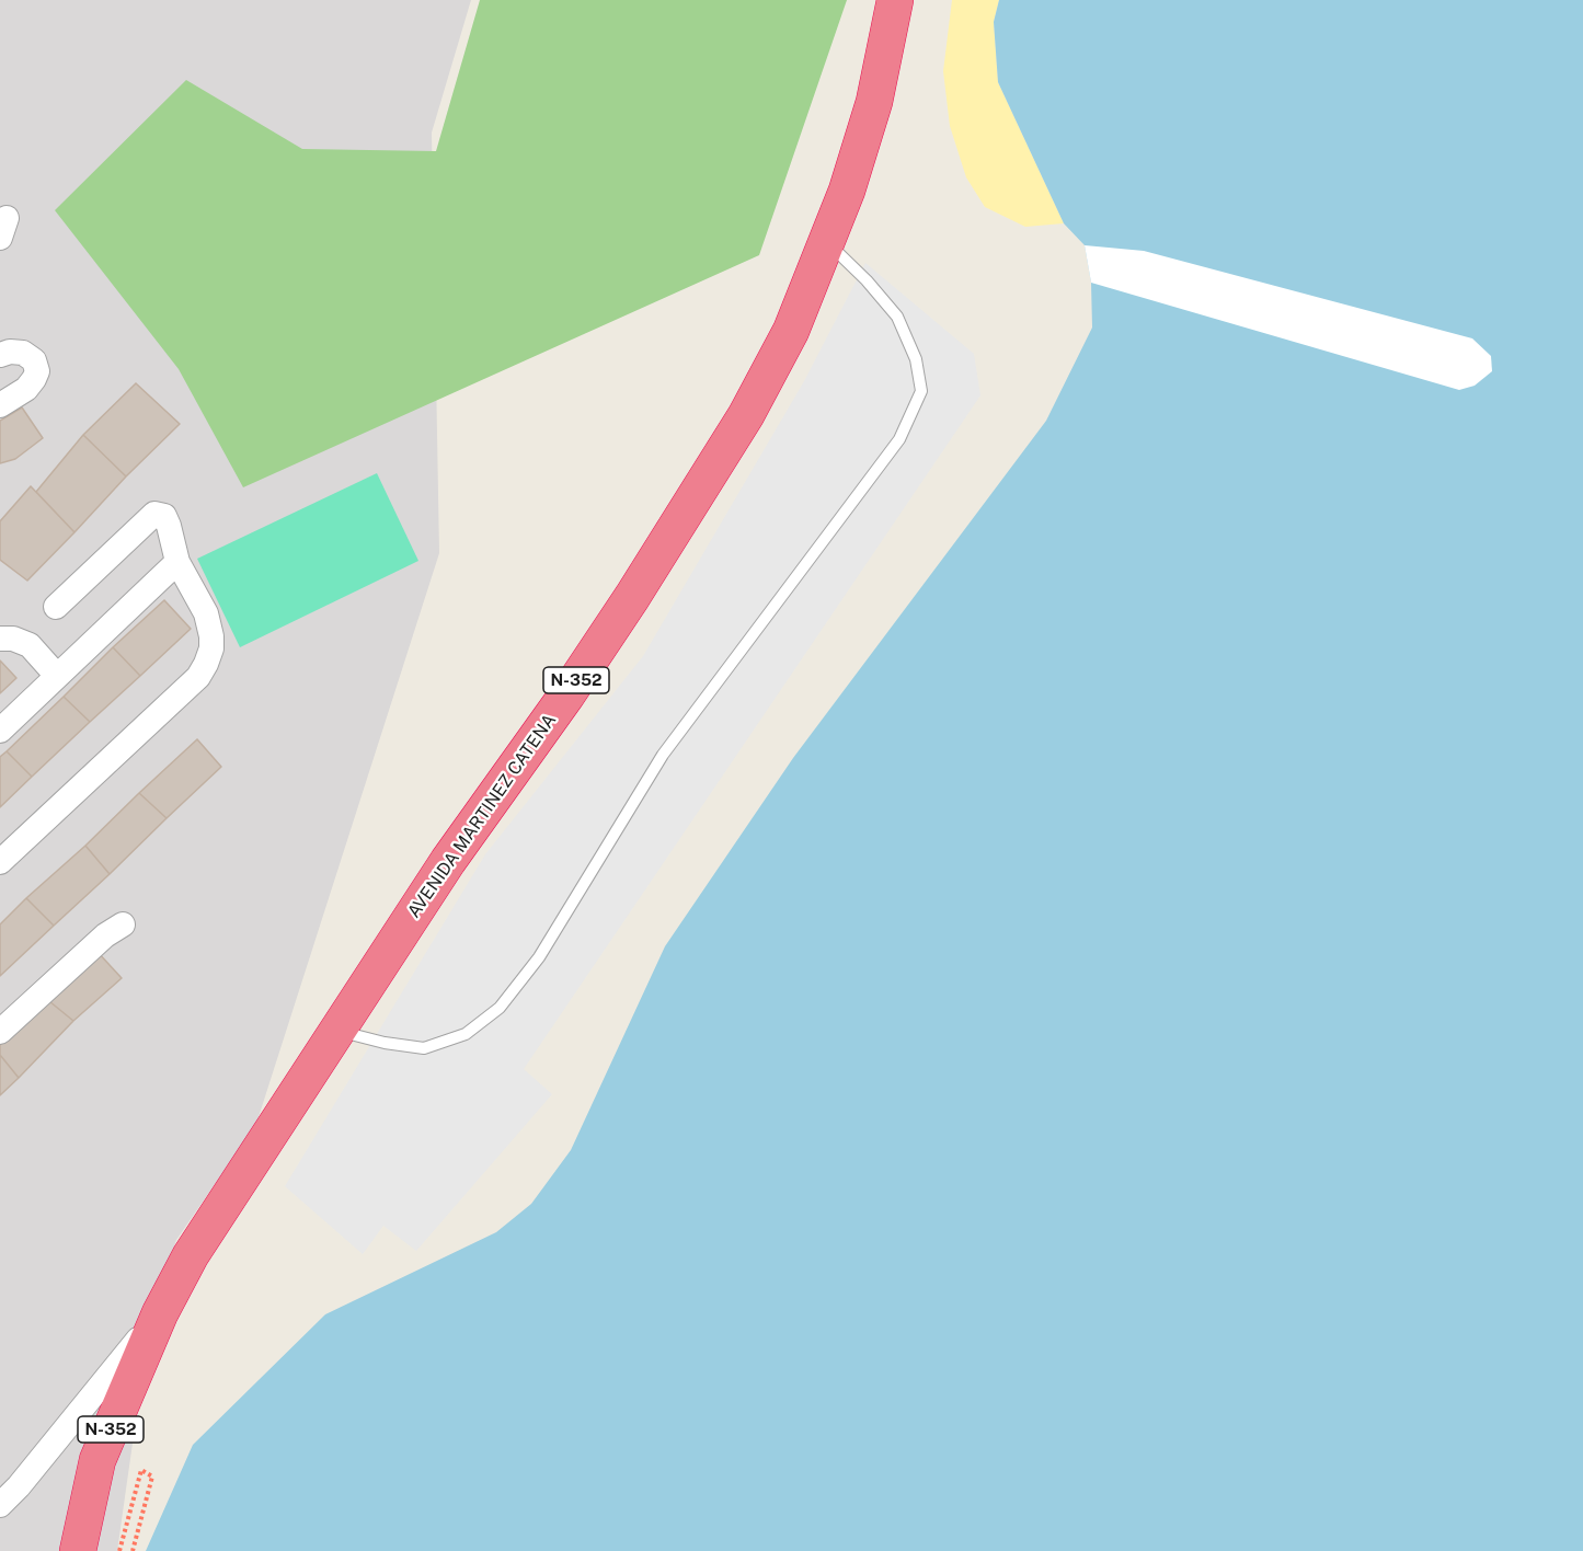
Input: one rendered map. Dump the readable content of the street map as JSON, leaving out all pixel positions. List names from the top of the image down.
{
  "streets": {
    "highway": ["N-352", "AVENIDA MARTINEZ CATENA"]
  }
}
